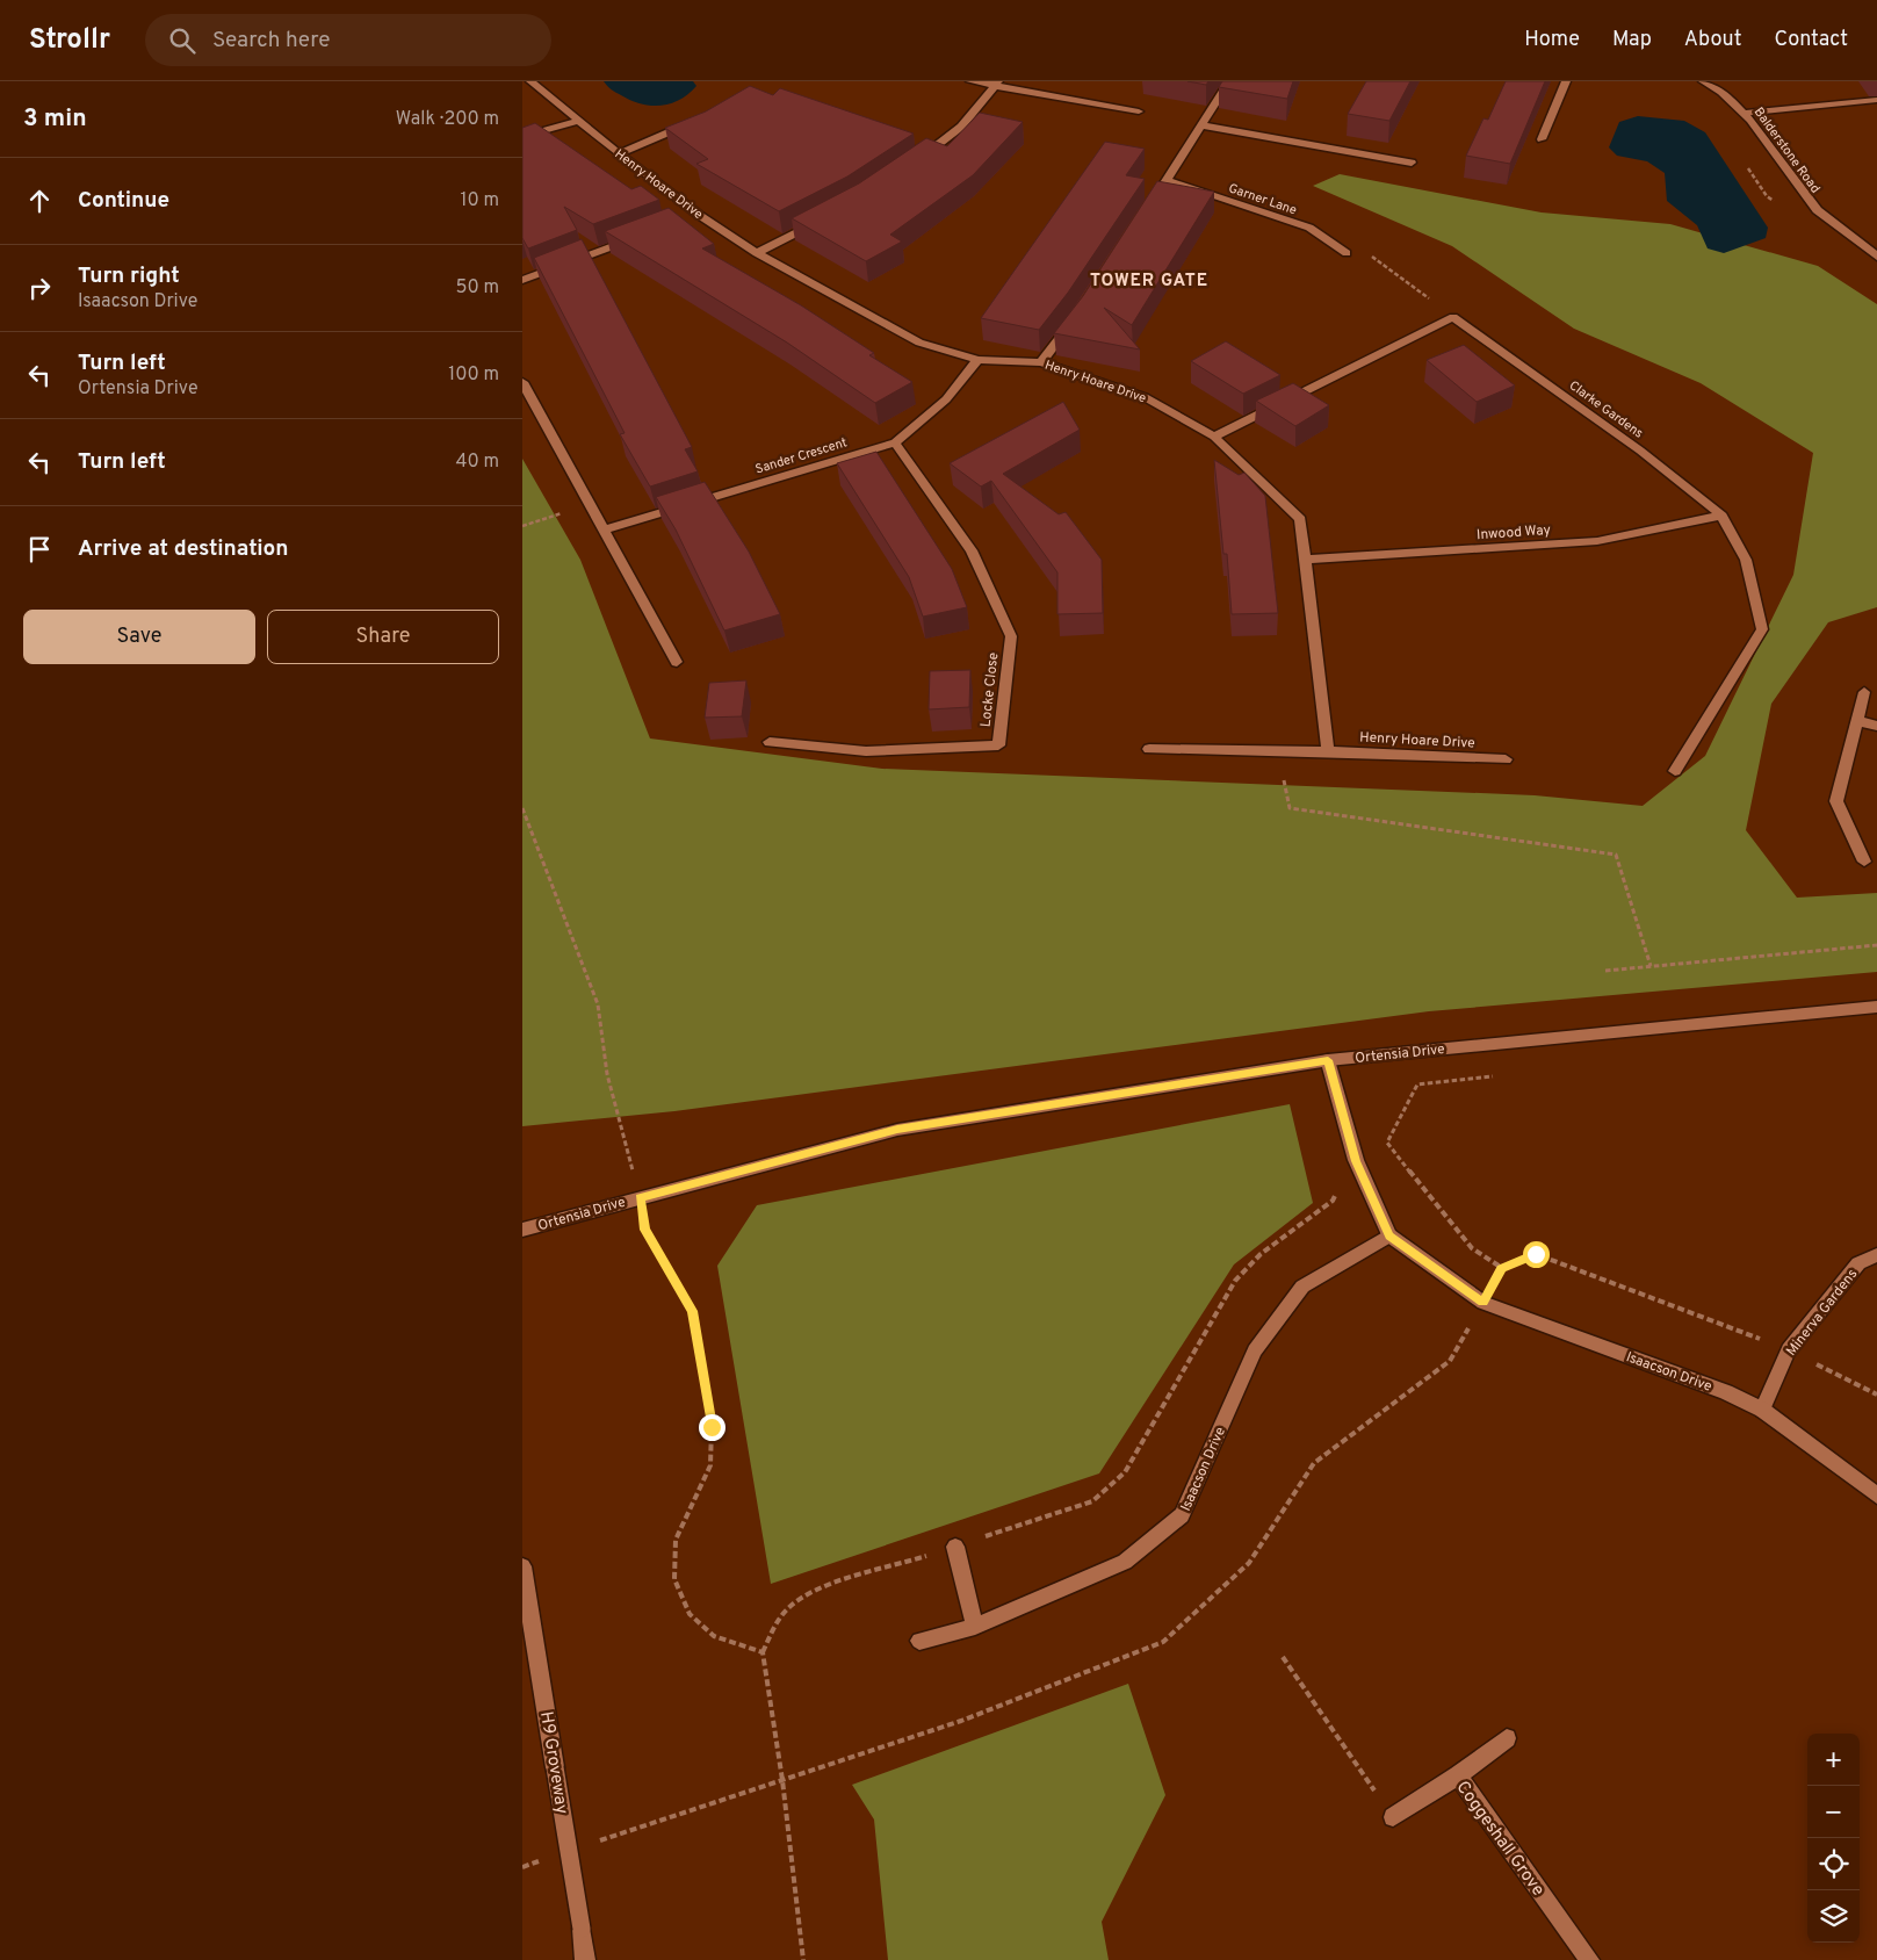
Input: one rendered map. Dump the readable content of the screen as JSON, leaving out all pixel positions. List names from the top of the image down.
{
  "streets": {
    "street": [
      "Balderstone Road",
      "Henry Hoare Drive",
      "Garner Lane",
      "Clarke Gardens",
      "Sander Crescent",
      "Inwood Way",
      "Locke Close",
      "Ortensia Drive",
      "Minerva Gardens",
      "Isaacson Drive",
      "H9 Groveway",
      "Coggeshall Grove"
    ]
  },
  "crossings": [
    ["Henry Hoare Drive", "Clarke Gardens"],
    ["Henry Hoare Drive", "Sander Crescent"],
    ["Henry Hoare Drive", "Inwood Way"],
    ["Clarke Gardens", "Inwood Way"],
    ["Sander Crescent", "Locke Close"],
    ["Minerva Gardens", "Isaacson Drive"]
  ],
  "districts": ["TOWER GATE"],
  "page": {
    "header": "Strollr",
    "search": "Search here",
    "nav": [
      "Home",
      "Map",
      "About",
      "Contact"
    ],
    "heading": ["3 min", "Walk · 200 m"],
    "list": [
      ["Continue", "10 m"],
      ["Turn right", "Isaacson Drive", "50 m"],
      ["Turn left", "Ortensia Drive", "100 m"],
      ["Turn left", "40 m"],
      "Arrive at destination"
    ],
    "buttons": ["Save", "Share"],
    "map_buttons": ["+", "−"]
  }
}
